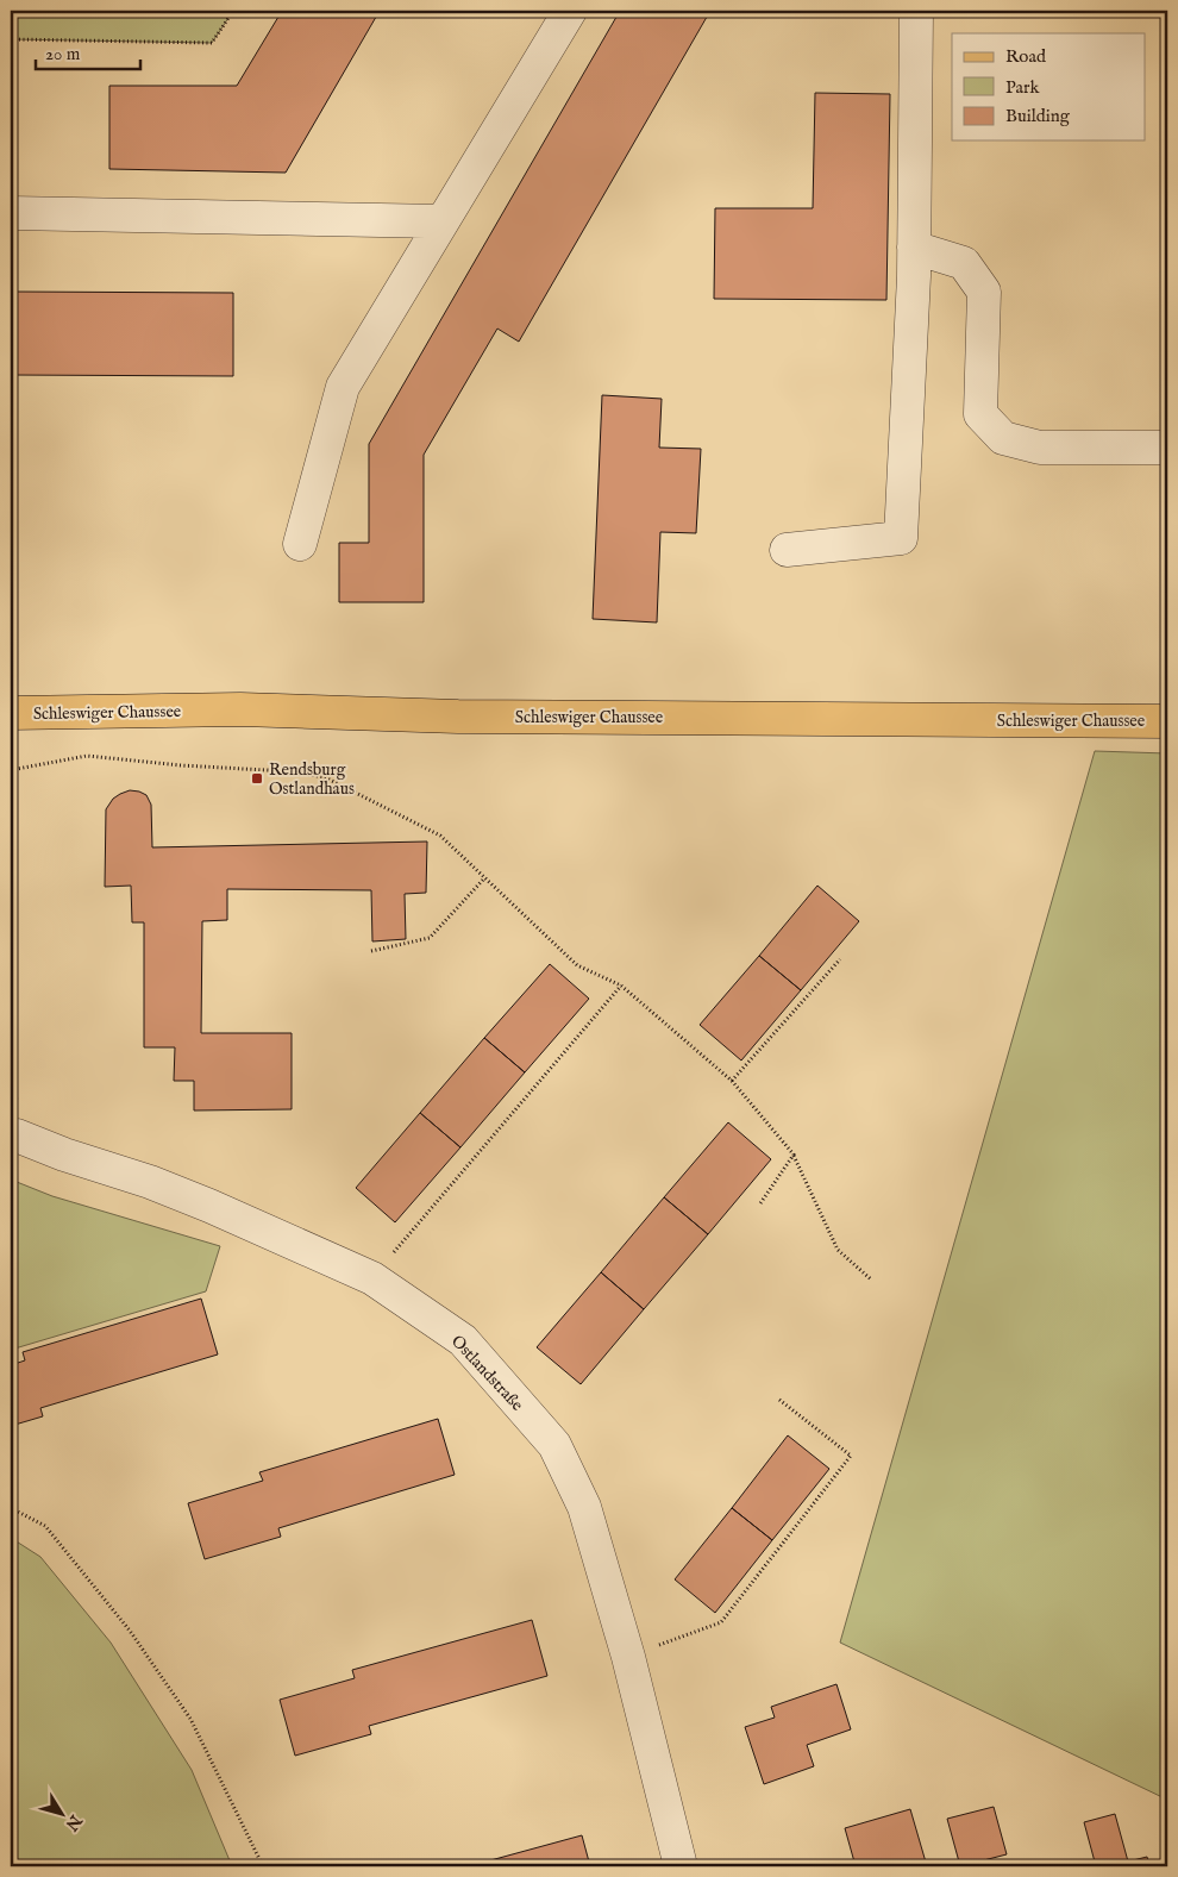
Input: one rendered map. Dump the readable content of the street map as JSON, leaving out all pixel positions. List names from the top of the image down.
{
  "streets": {
    "main road": ["Schleswiger Chaussee"],
    "street": ["Ostlandstraße"]
  },
  "places": {
    "transit": ["Rendsburg Ostlandhaus"]
  },
  "legend": ["Road", "Park", "Building"],
  "scale_bar": "20 m",
  "north": "bottom right"
}
